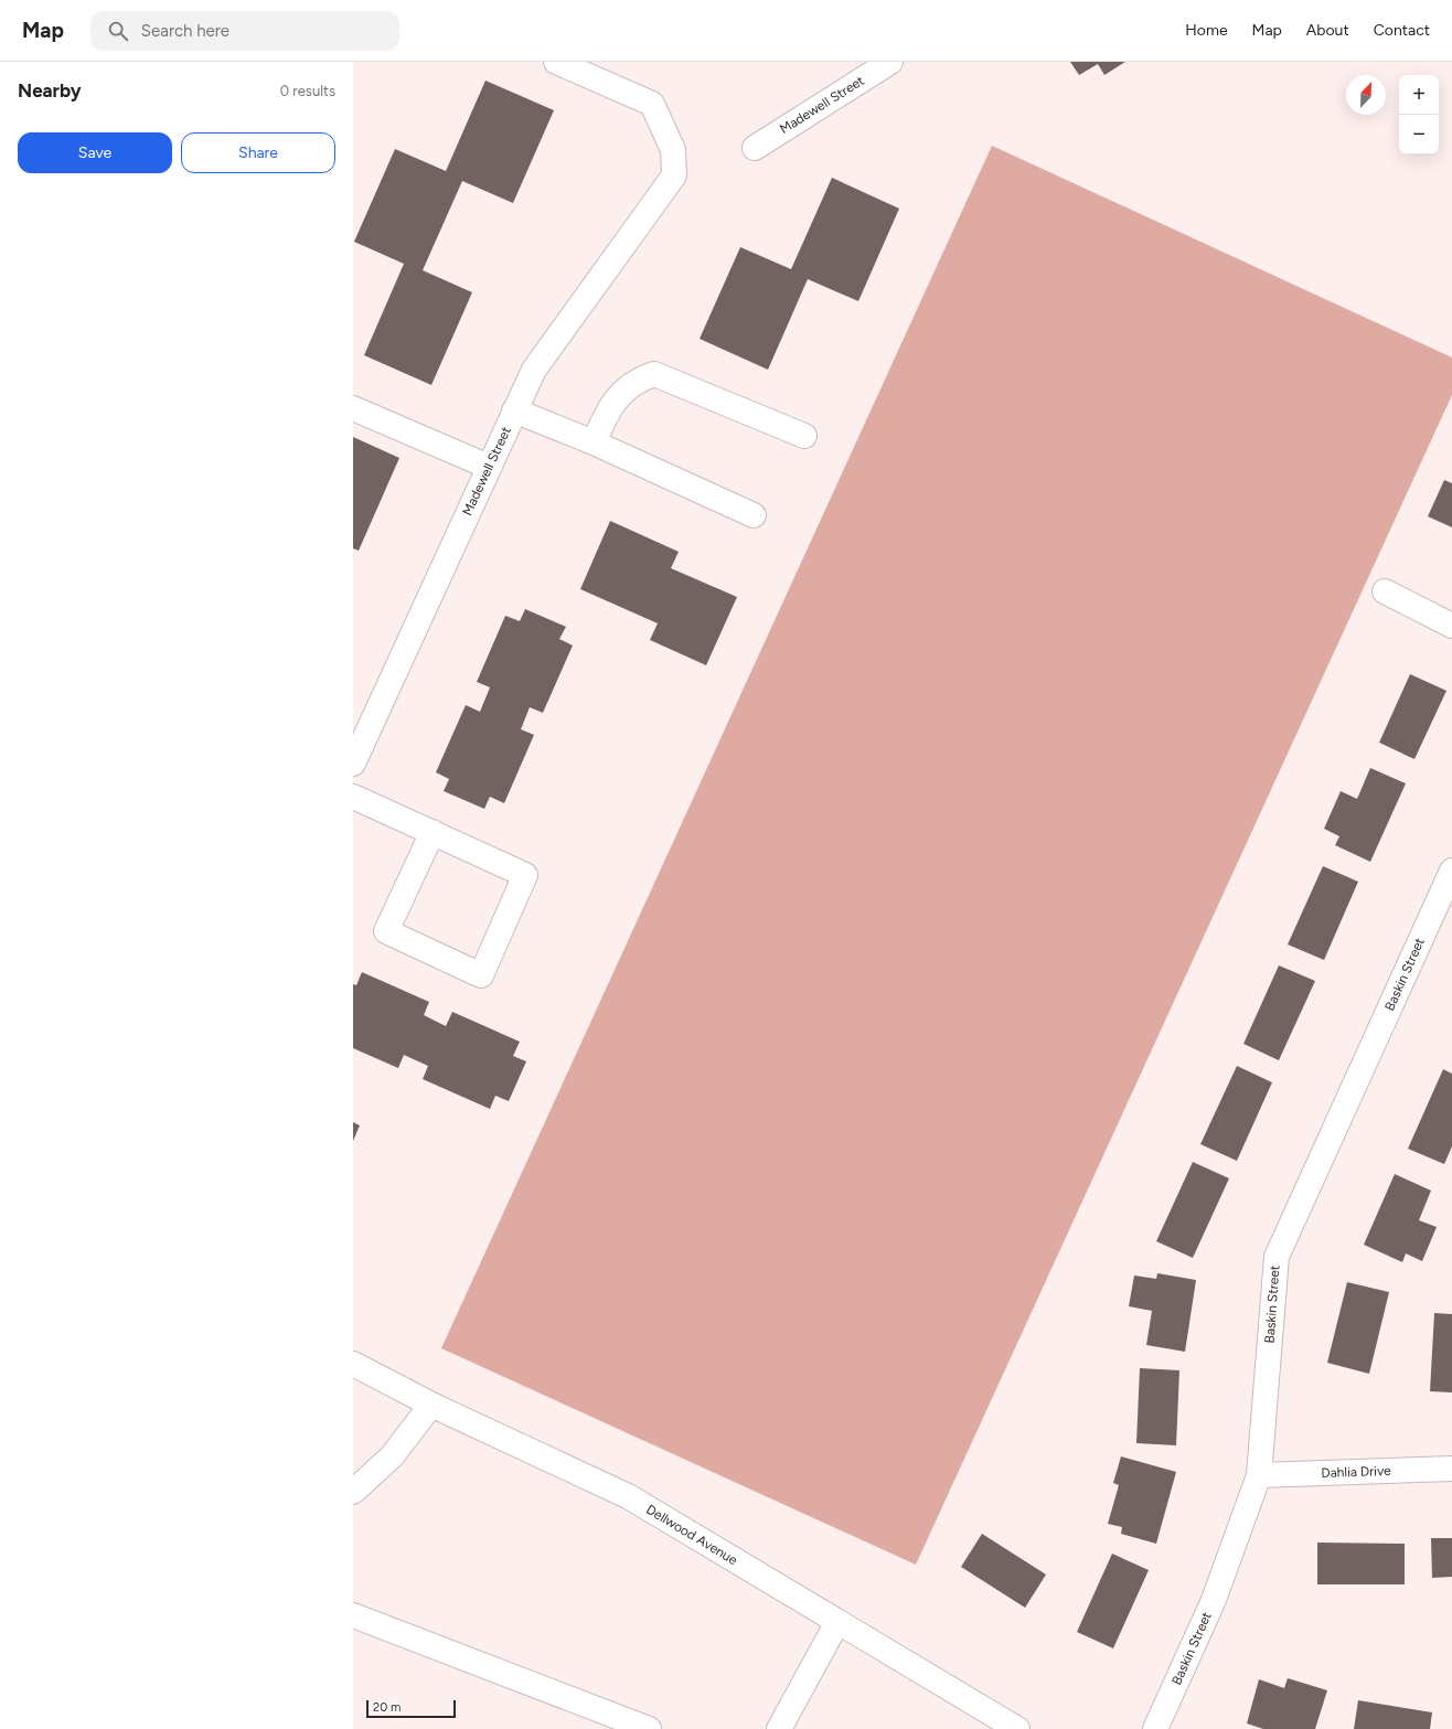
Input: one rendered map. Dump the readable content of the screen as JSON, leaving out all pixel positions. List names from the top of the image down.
{
  "streets": {
    "street": [
      "Madewell Street",
      "Baskin Street",
      "Dahlia Drive",
      "Dellwood Avenue"
    ]
  },
  "crossings": [
    ["Baskin Street", "Dahlia Drive"]
  ],
  "scale_bar": "20 m",
  "north": "top right",
  "page": {
    "header": "Map",
    "search": "Search here",
    "nav": [
      "Home",
      "Map",
      "About",
      "Contact"
    ],
    "heading": ["Nearby", "0 results"],
    "map_buttons": ["+", "−"],
    "buttons": ["Save", "Share"],
    "scale": "20 m"
  }
}
